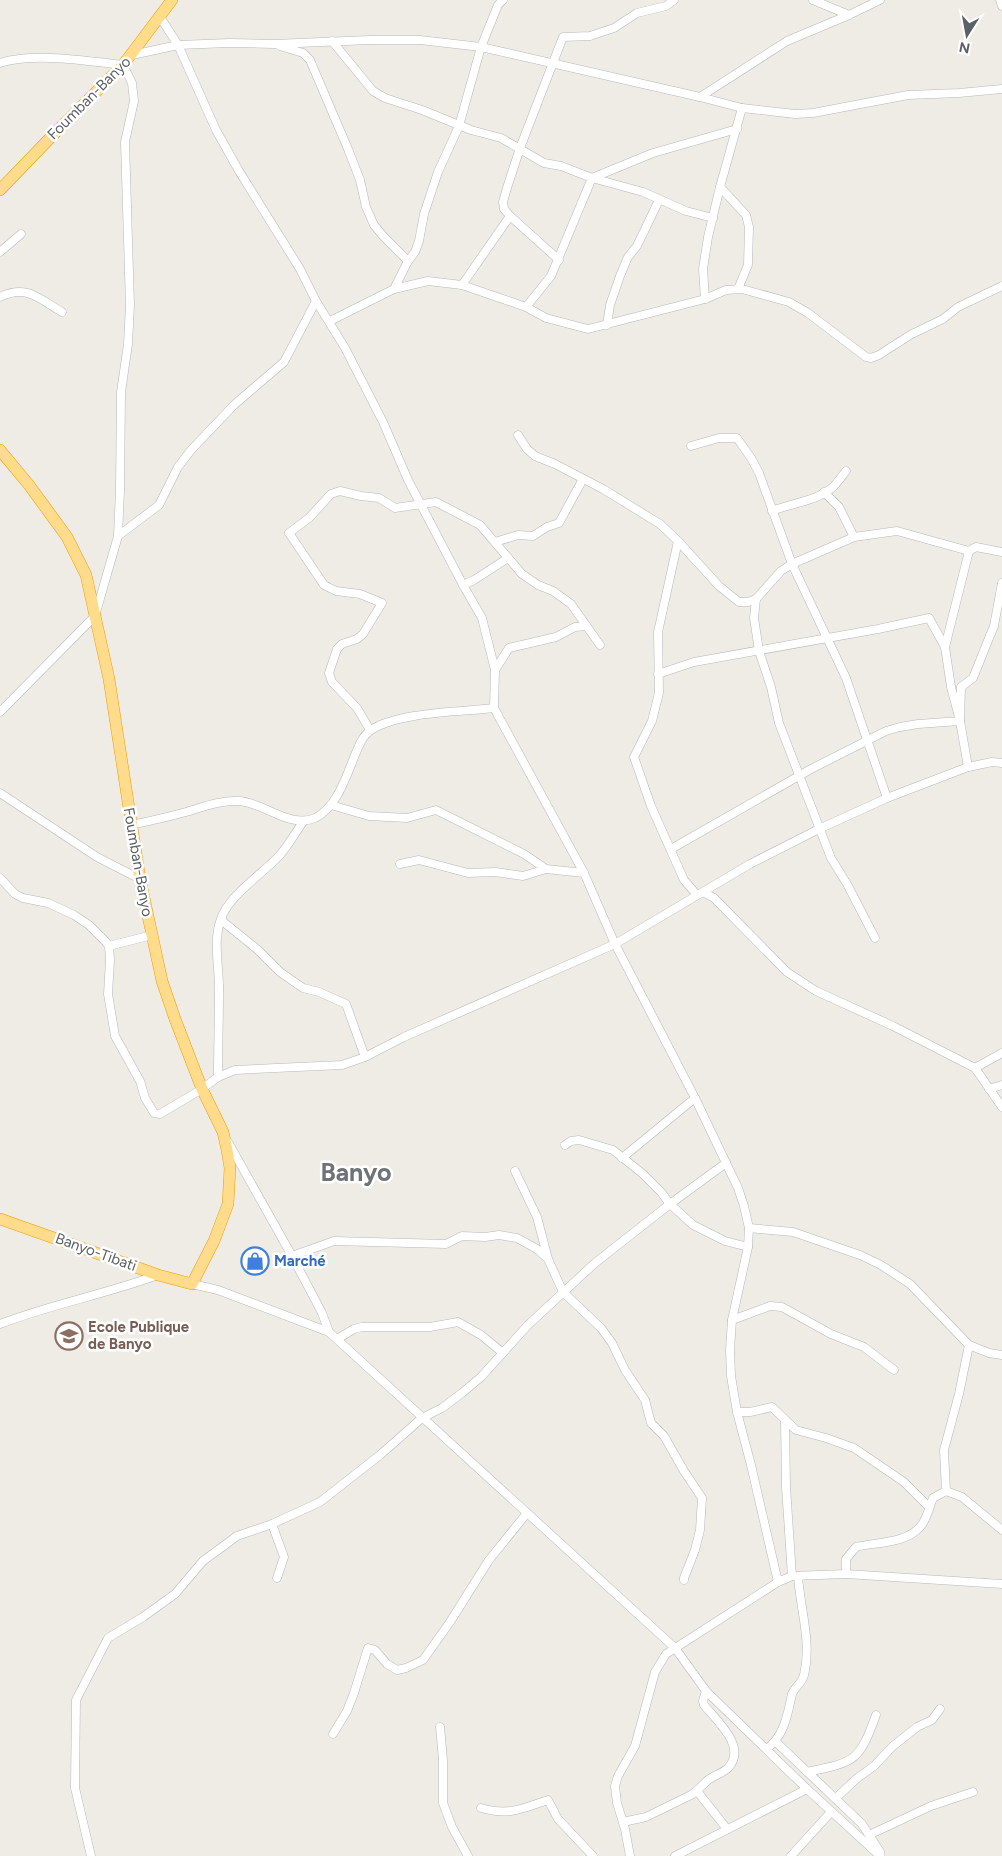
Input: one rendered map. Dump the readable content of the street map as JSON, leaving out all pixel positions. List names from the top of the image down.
{
  "streets": {
    "highway": ["Foumban-Banyo", "Banyo-Tibati"]
  },
  "crossings": [
    ["Foumban-Banyo", "Banyo-Tibati"]
  ],
  "districts": ["Banyo"],
  "places": {
    "shop": ["Marché"],
    "school or university": ["Ecole Publique de Banyo"]
  },
  "north": "bottom"
}
